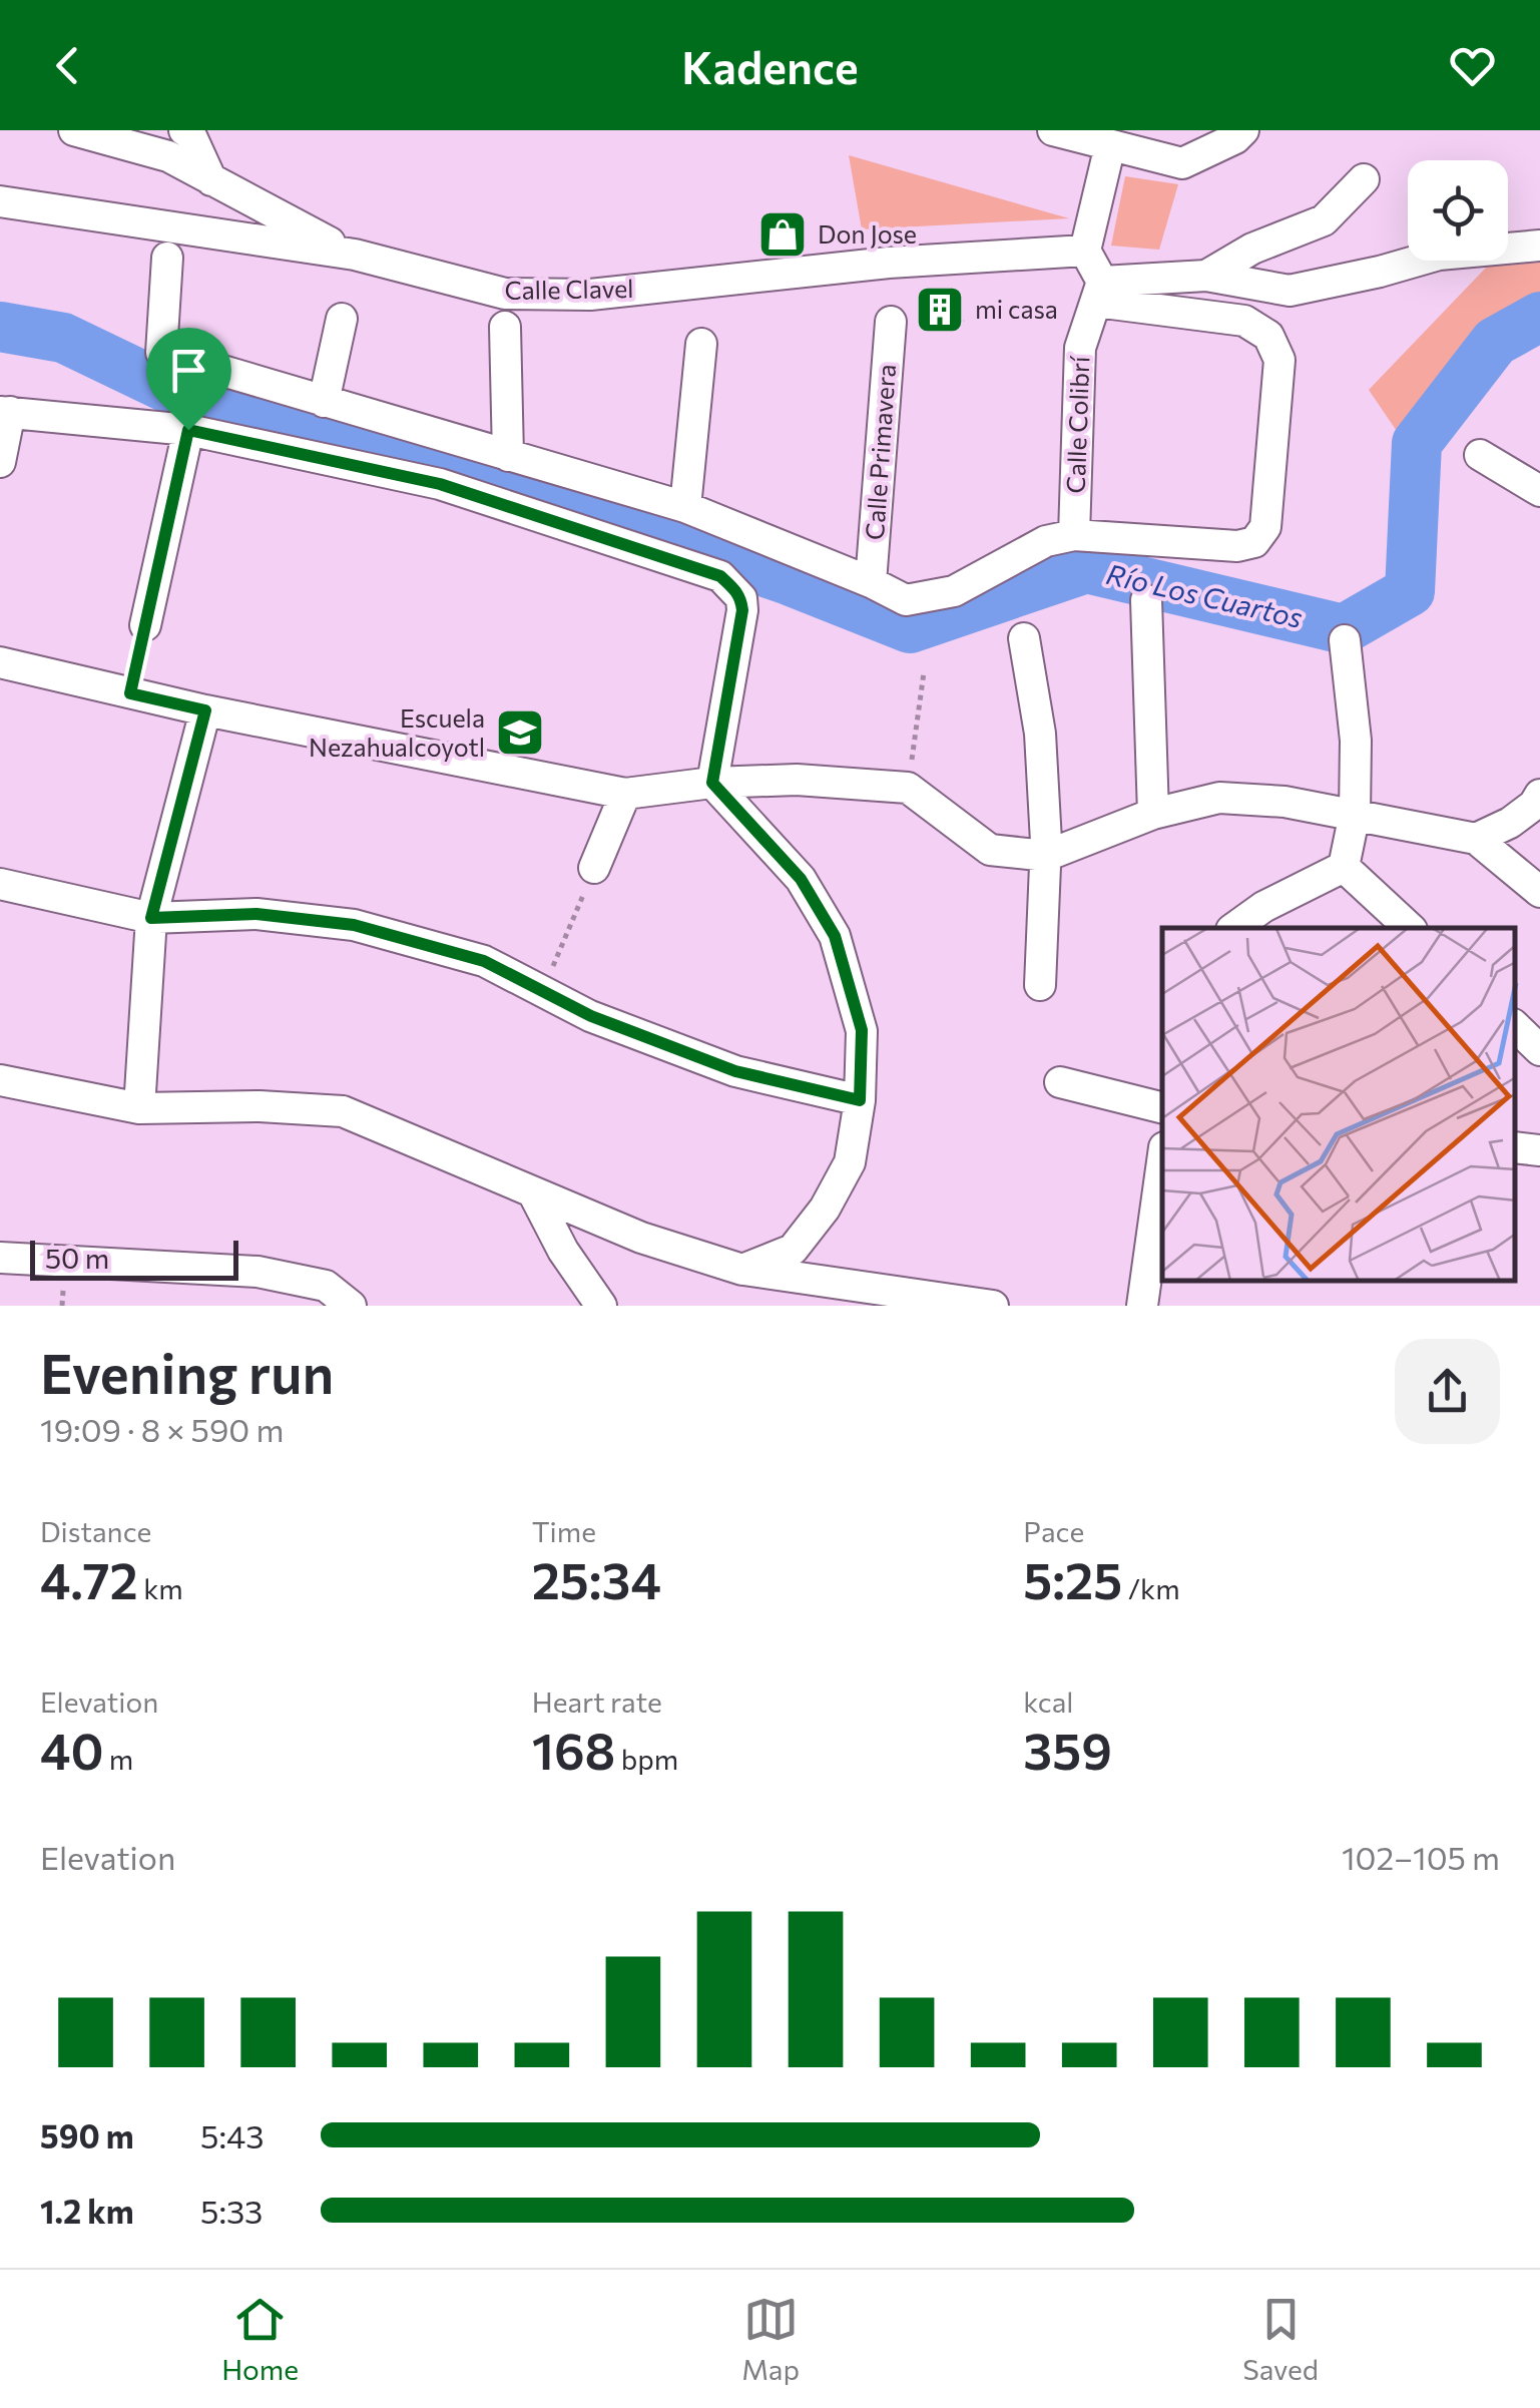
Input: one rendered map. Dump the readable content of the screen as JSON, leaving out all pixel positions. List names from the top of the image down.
{
  "streets": {
    "street": ["Calle Clavel", "Calle Colibrí", "Calle Primavera"]
  },
  "water": ["Río Los Cuartos"],
  "places": {
    "shop": ["Don Jose"],
    "building": ["mi casa"],
    "school or university": ["Escuela Nezahualcoyotl"]
  },
  "scale_bar": "50 m",
  "page": {
    "header": "Kadence",
    "scale": "50 m",
    "heading": ["Evening run", "19:09 · 8 × 590 m"],
    "stats": [
      ["Distance", "4.72 km"],
      ["Time", "25:34"],
      ["Pace", "5:25 /km"],
      ["Elevation", "40 m"],
      ["Heart rate", "168 bpm"],
      ["kcal", "359"]
    ],
    "chart": ["Elevation", "102–105 m"],
    "list": [
      {
        "name": "590 m",
        "note": "5:43"
      },
      {
        "name": "1.2 km",
        "note": "5:33"
      }
    ],
    "tabs": ["Home", "Map", "Saved"]
  }
}
